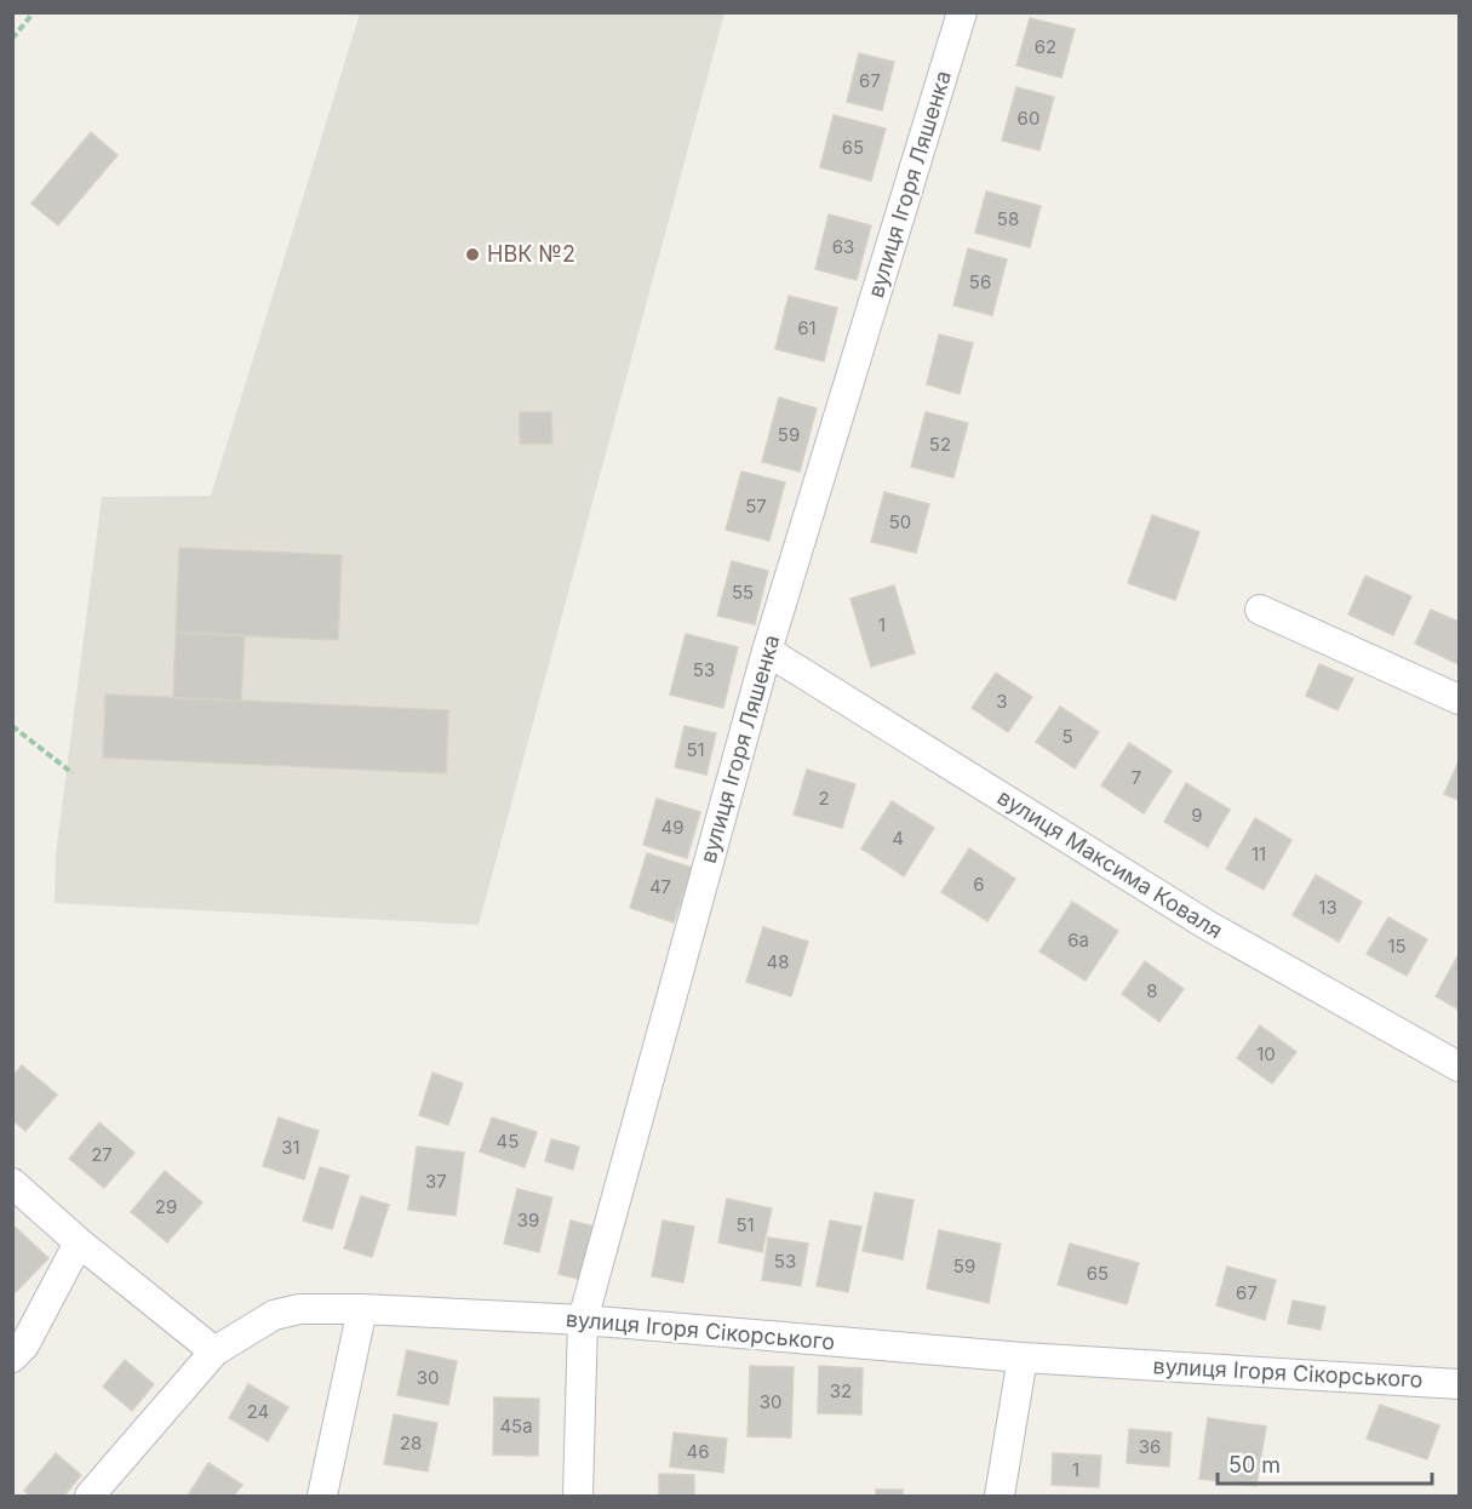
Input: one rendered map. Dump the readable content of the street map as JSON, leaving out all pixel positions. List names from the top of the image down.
{
  "streets": {
    "street": ["вулиця Ігоря Ляшенка", "вулиця Максима Коваля", "вулиця Ігоря Сікорського"]
  },
  "crossings": [
    ["вулиця Ігоря Ляшенка", "вулиця Максима Коваля"],
    ["вулиця Ігоря Ляшенка", "вулиця Ігоря Сікорського"]
  ],
  "places": ["НВК №2"],
  "house_numbers": [
    "62",
    "67",
    "60",
    "65",
    "58",
    "63",
    "56",
    "61",
    "59",
    "52",
    "57",
    "50",
    "55",
    "1",
    "53",
    "3",
    "5",
    "51",
    "7",
    "2",
    "9",
    "49",
    "4",
    "11",
    "6",
    "47",
    "13",
    "6а",
    "15",
    "48",
    "8",
    "10",
    "45",
    "31",
    "27",
    "37",
    "29",
    "39",
    "51",
    "53",
    "59",
    "65",
    "67",
    "30",
    "32",
    "30",
    "24",
    "45а",
    "28",
    "36",
    "46",
    "1"
  ],
  "scale_bar": "50 m"
}
